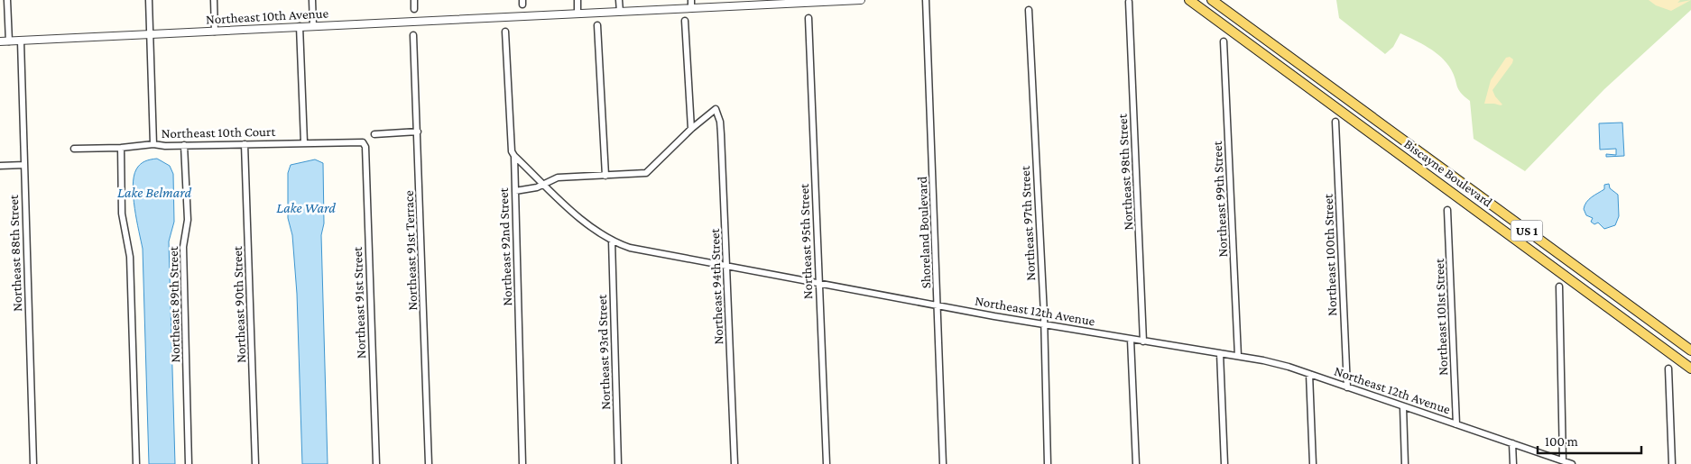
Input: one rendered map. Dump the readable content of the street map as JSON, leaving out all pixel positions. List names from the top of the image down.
{
  "streets": {
    "main road": ["Biscayne Boulevard", "US 1"],
    "street": [
      "Northeast 10th Avenue",
      "Northeast 10th Court",
      "Northeast 98th Street",
      "Northeast 99th Street",
      "Northeast 97th Street",
      "Shoreland Boulevard",
      "Northeast 95th Street",
      "Northeast 92nd Street",
      "Northeast 91st Terrace",
      "Northeast 88th Street",
      "Northeast 100th Street",
      "Northeast 94th Street",
      "Northeast 91st Street",
      "Northeast 89th Street",
      "Northeast 90th Street",
      "Northeast 12th Avenue",
      "Northeast 101st Street",
      "Northeast 93rd Street"
    ]
  },
  "crossings": [
    ["Northeast 10th Avenue", "Northeast 88th Street"],
    ["Northeast 10th Court", "Northeast 91st Street"],
    ["Northeast 10th Court", "Northeast 89th Street"],
    ["Northeast 10th Court", "Northeast 90th Street"],
    ["Northeast 98th Street", "Northeast 12th Avenue"],
    ["Northeast 99th Street", "Northeast 12th Avenue"],
    ["Northeast 97th Street", "Northeast 12th Avenue"],
    ["Shoreland Boulevard", "Northeast 12th Avenue"],
    ["Northeast 95th Street", "Northeast 12th Avenue"],
    ["Northeast 92nd Street", "Northeast 12th Avenue"],
    ["Northeast 100th Street", "Northeast 12th Avenue"],
    ["Northeast 94th Street", "Northeast 12th Avenue"],
    ["Northeast 12th Avenue", "Northeast 101st Street"],
    ["Northeast 12th Avenue", "Northeast 93rd Street"]
  ],
  "water": ["Lake Belmard", "Lake Ward"],
  "scale_bar": "100 m"
}
